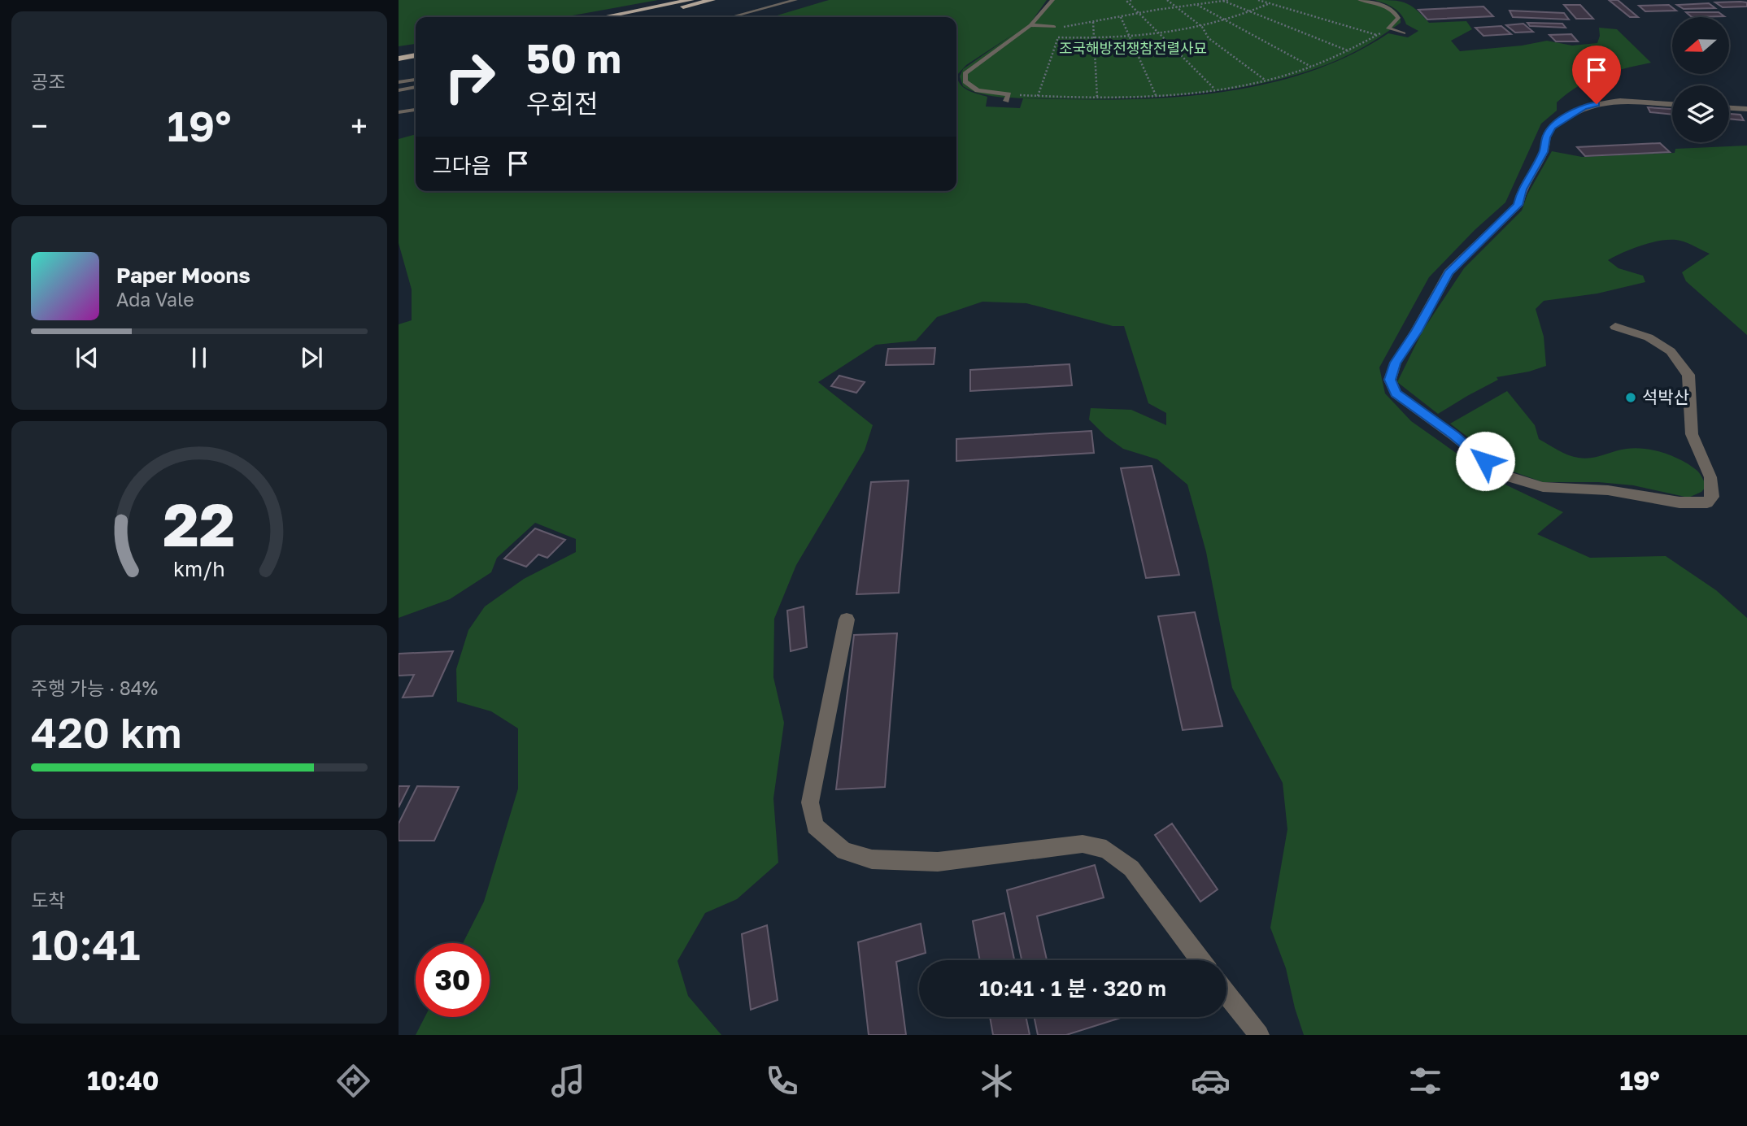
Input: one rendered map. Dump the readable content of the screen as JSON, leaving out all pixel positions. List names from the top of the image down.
{
  "parks": ["조국해방전쟁참전렬사묘"],
  "places": ["석박산"],
  "north": "left",
  "page": {
    "tile": [
      "공조",
      ["주행 가능 · 84%", "420 km"],
      ["도착", "10:41"]
    ],
    "turn": ["50 m", "우회전"],
    "heat": ["−", "19°", "+"],
    "then": "그다음",
    "song": ["Paper Moons", "Ada Vale"],
    "limit": "30",
    "trip": "10:41 · 1 분 · 320 m",
    "tabs": ["10:40", "19°"],
    "gauge": ["22", "km/h"]
  }
}
